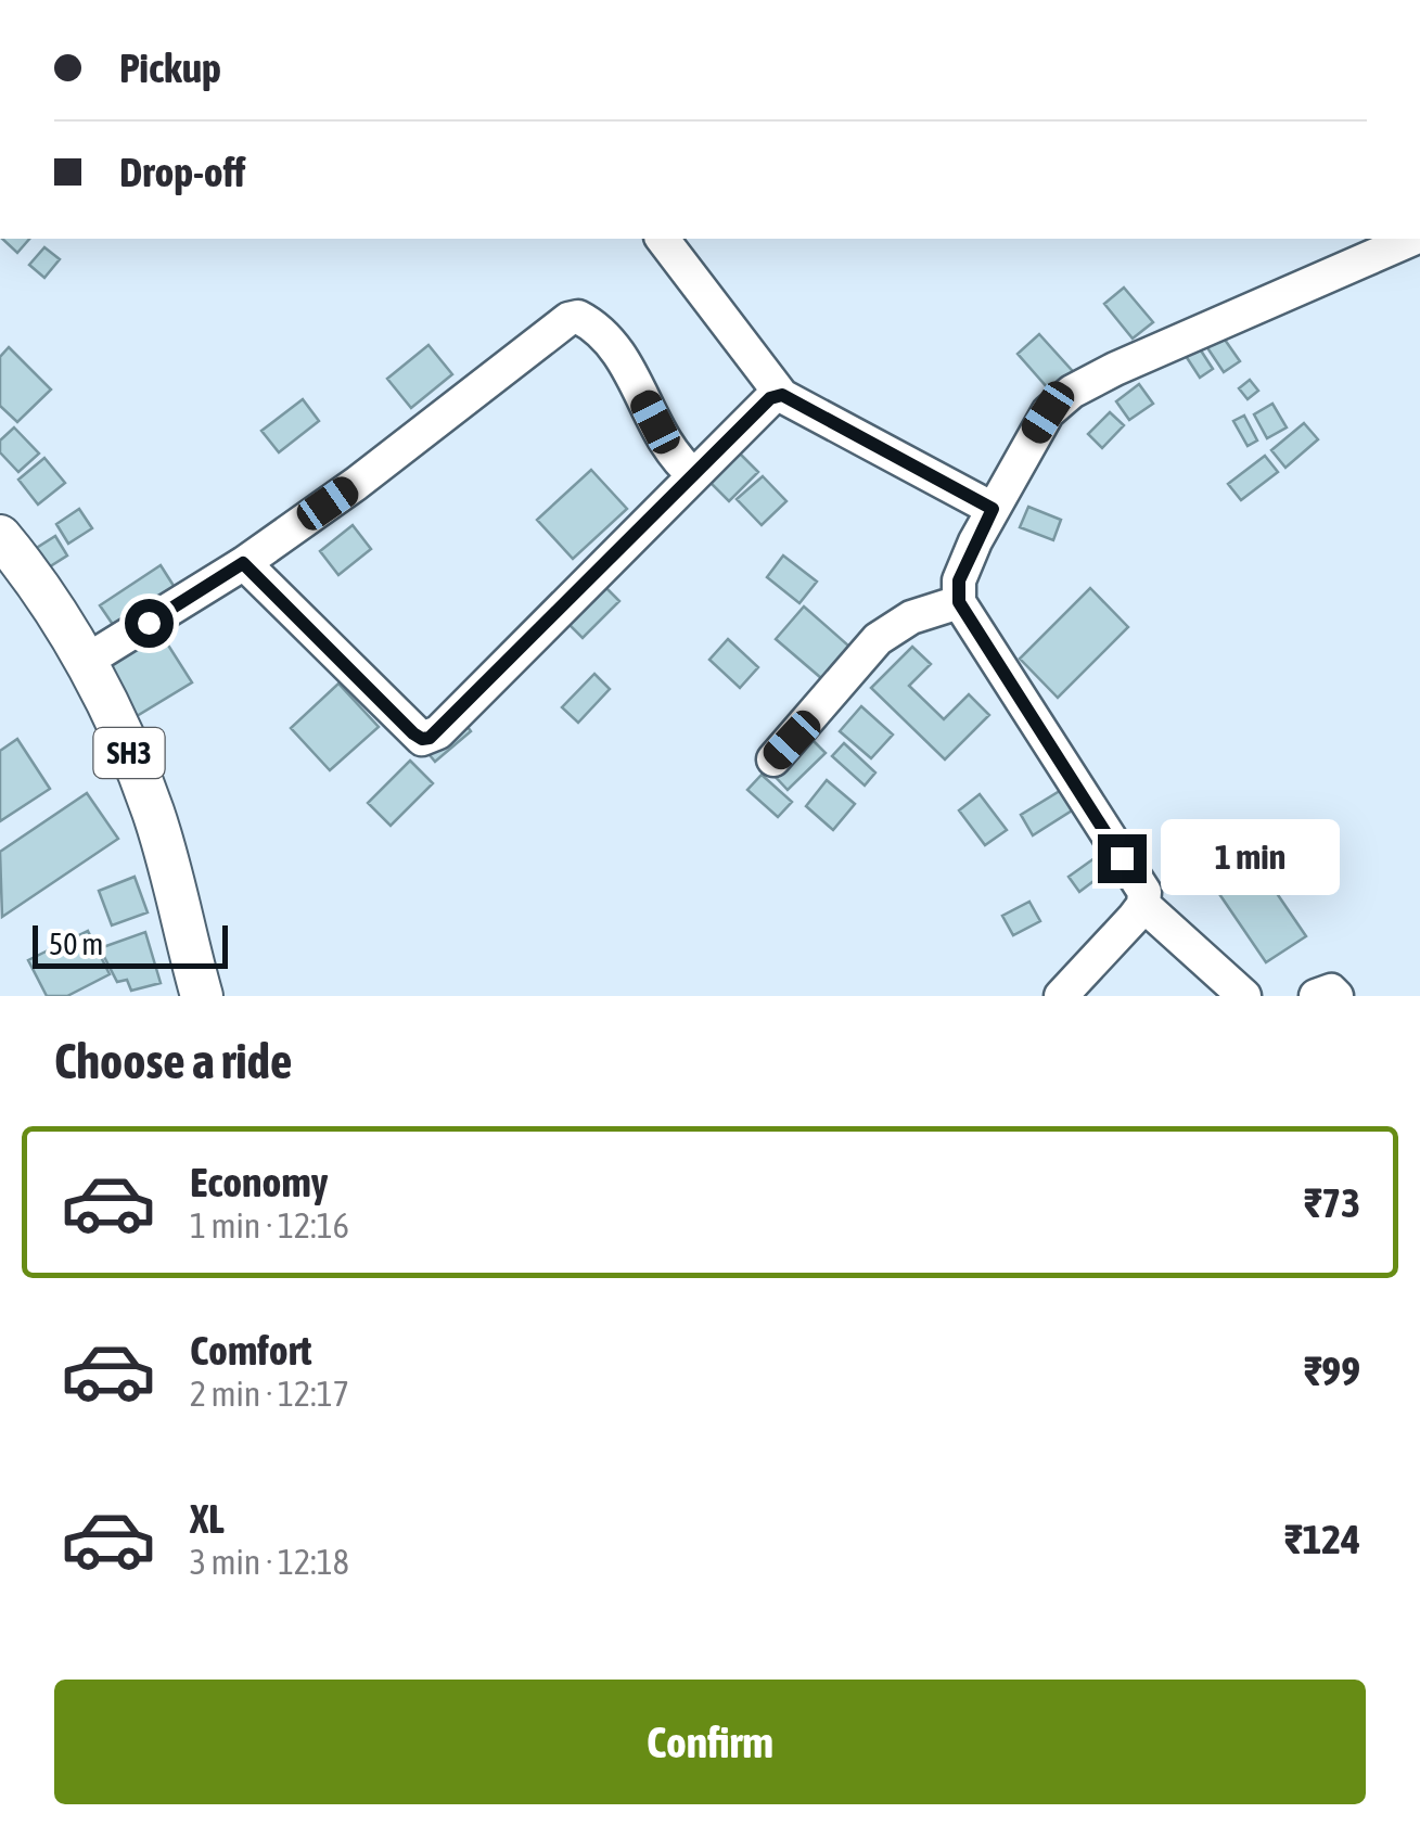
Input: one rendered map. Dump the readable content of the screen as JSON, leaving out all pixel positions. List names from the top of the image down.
{
  "streets": {
    "main road": ["SH3"]
  },
  "scale_bar": "50 m",
  "page": {
    "banner": ["Pickup", "Drop-off"],
    "bubble": "1 min",
    "scale": "50 m",
    "heading": "Choose a ride",
    "list": [
      {
        "name": "Economy",
        "note": "1 min · 12:16",
        "value": "₹73"
      },
      {
        "name": "Comfort",
        "note": "2 min · 12:17",
        "value": "₹99"
      },
      {
        "name": "XL",
        "note": "3 min · 12:18",
        "value": "₹124"
      }
    ],
    "buttons": "Confirm"
  }
}
